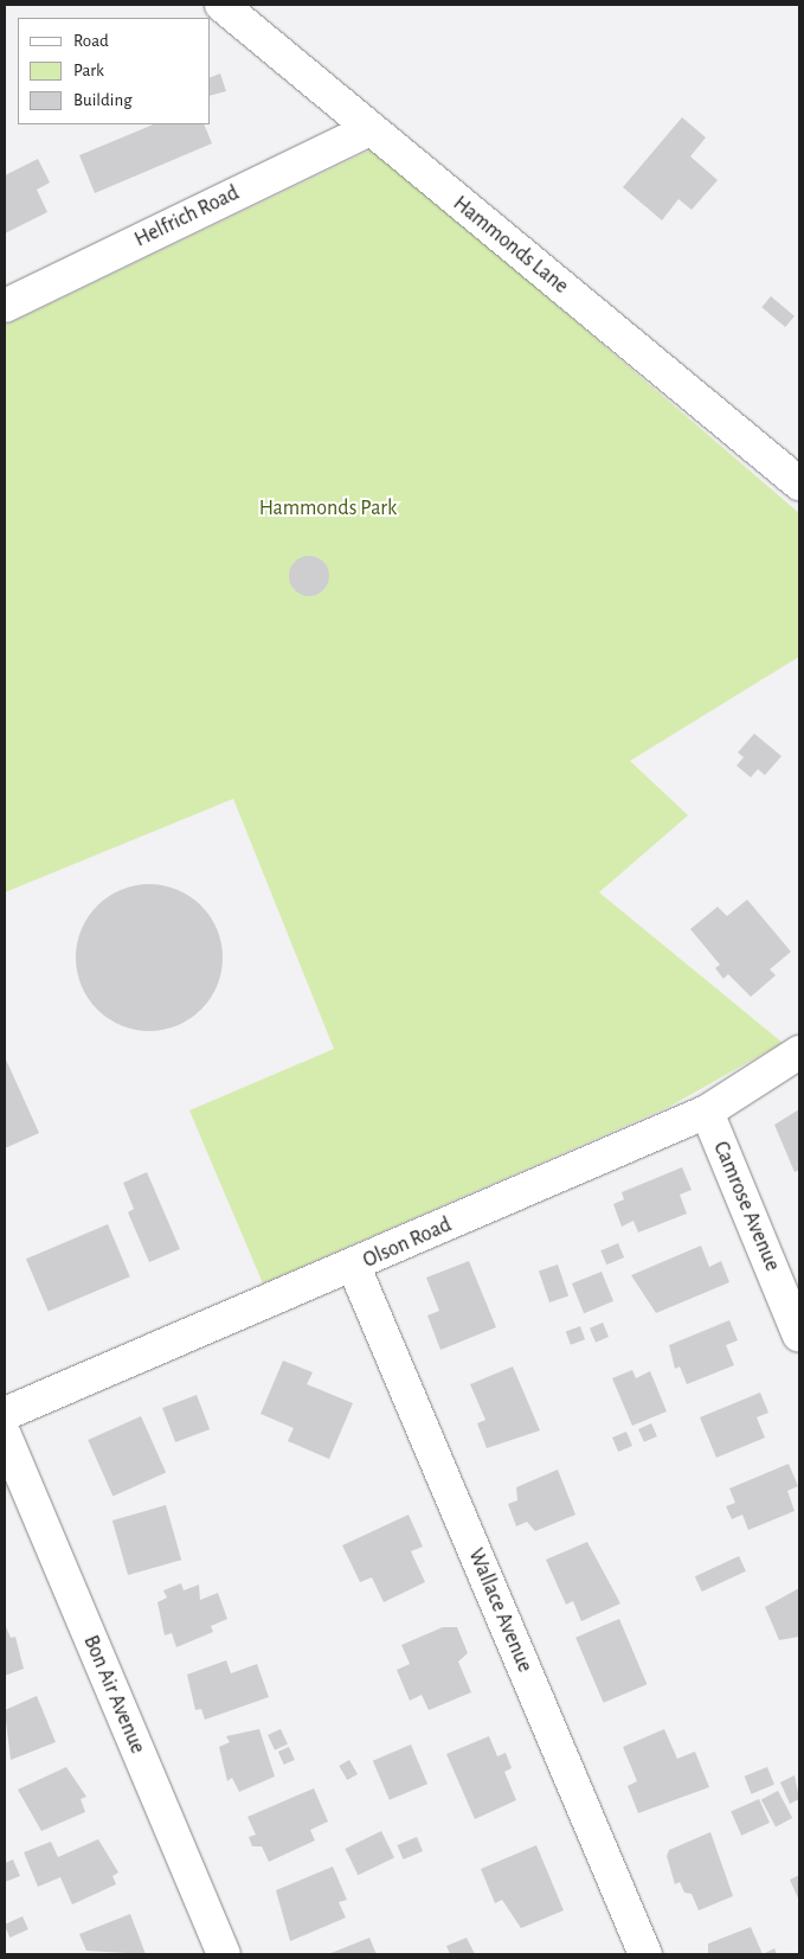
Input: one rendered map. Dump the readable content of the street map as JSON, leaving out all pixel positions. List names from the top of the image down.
{
  "streets": {
    "street": [
      "Helfrich Road",
      "Hammonds Lane",
      "Camrose Avenue",
      "Olson Road",
      "Wallace Avenue",
      "Bon Air Avenue"
    ]
  },
  "crossings": [
    ["Helfrich Road", "Hammonds Lane"],
    ["Camrose Avenue", "Olson Road"],
    ["Olson Road", "Wallace Avenue"]
  ],
  "parks": ["Hammonds Park"],
  "legend": ["Road", "Park", "Building"]
}
